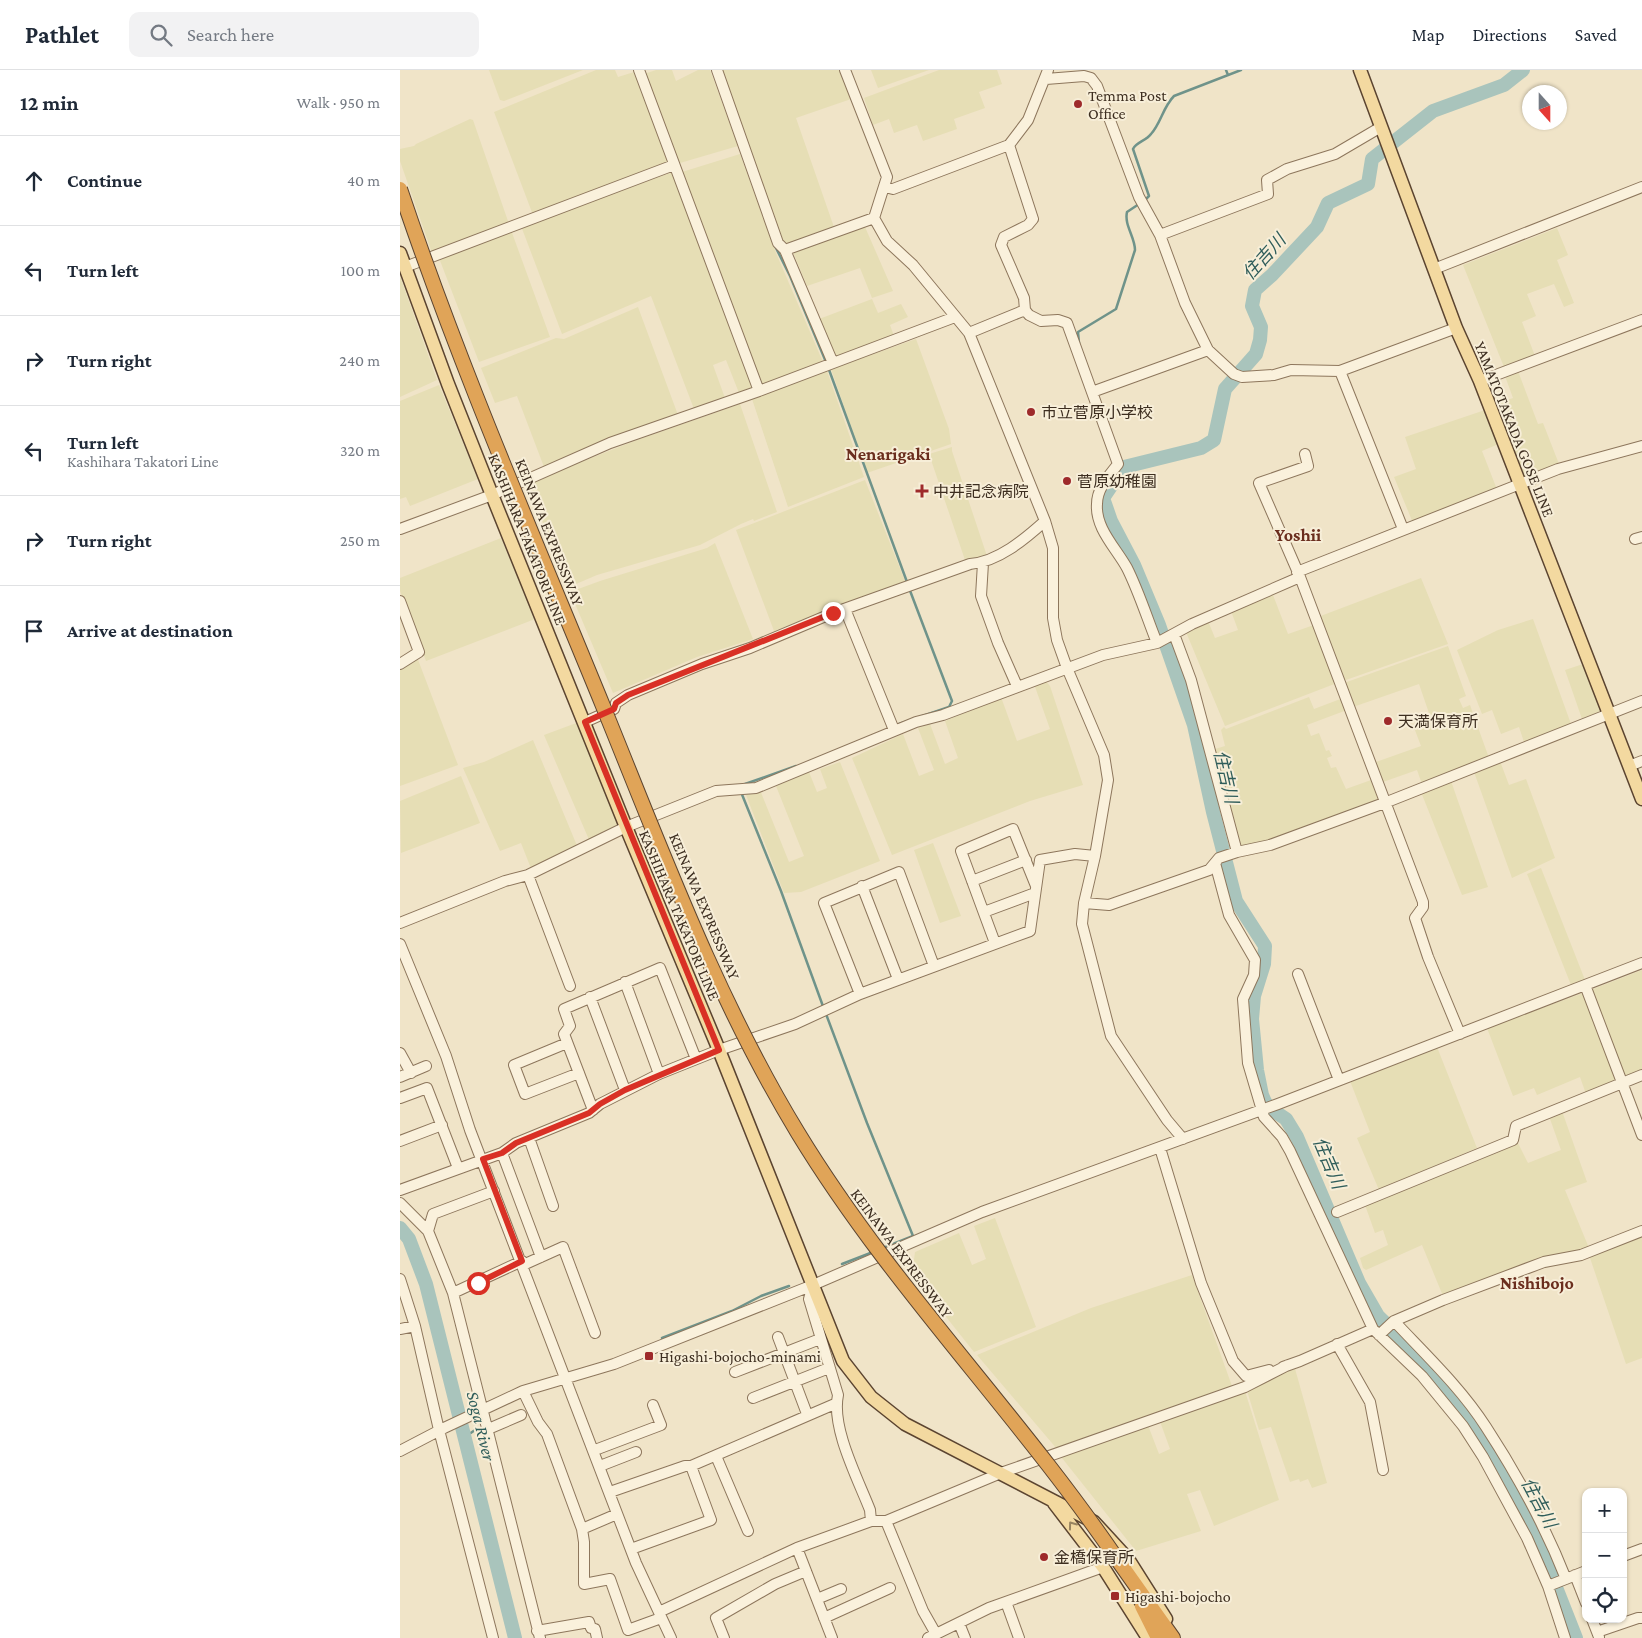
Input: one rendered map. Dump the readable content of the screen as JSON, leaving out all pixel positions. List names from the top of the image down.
{
  "streets": {
    "highway": ["KEINAWA EXPRESSWAY"],
    "main road": ["YAMATOTAKADA GOSE LINE", "KASHIHARA TAKATORI LINE"]
  },
  "districts": ["Nenarigaki", "Yoshii", "Nishibojo"],
  "water": ["住吉川", "Soga River"],
  "places": {
    "other": [
      "Temma Post Office",
      "市立菅原小学校",
      "菅原幼稚園",
      "天満保育所",
      "金橋保育所"
    ],
    "health": ["中井記念病院"],
    "transit": ["Higashi-bojocho-minami", "Higashi-bojocho"]
  },
  "north": "bottom",
  "page": {
    "header": "Pathlet",
    "search": "Search here",
    "nav": ["Map", "Directions", "Saved"],
    "heading": ["12 min", "Walk · 950 m"],
    "list": [
      ["Continue", "40 m"],
      ["Turn left", "100 m"],
      ["Turn right", "240 m"],
      ["Turn left", "Kashihara Takatori Line", "320 m"],
      ["Turn right", "250 m"],
      "Arrive at destination"
    ],
    "map_buttons": ["+", "−"]
  }
}
